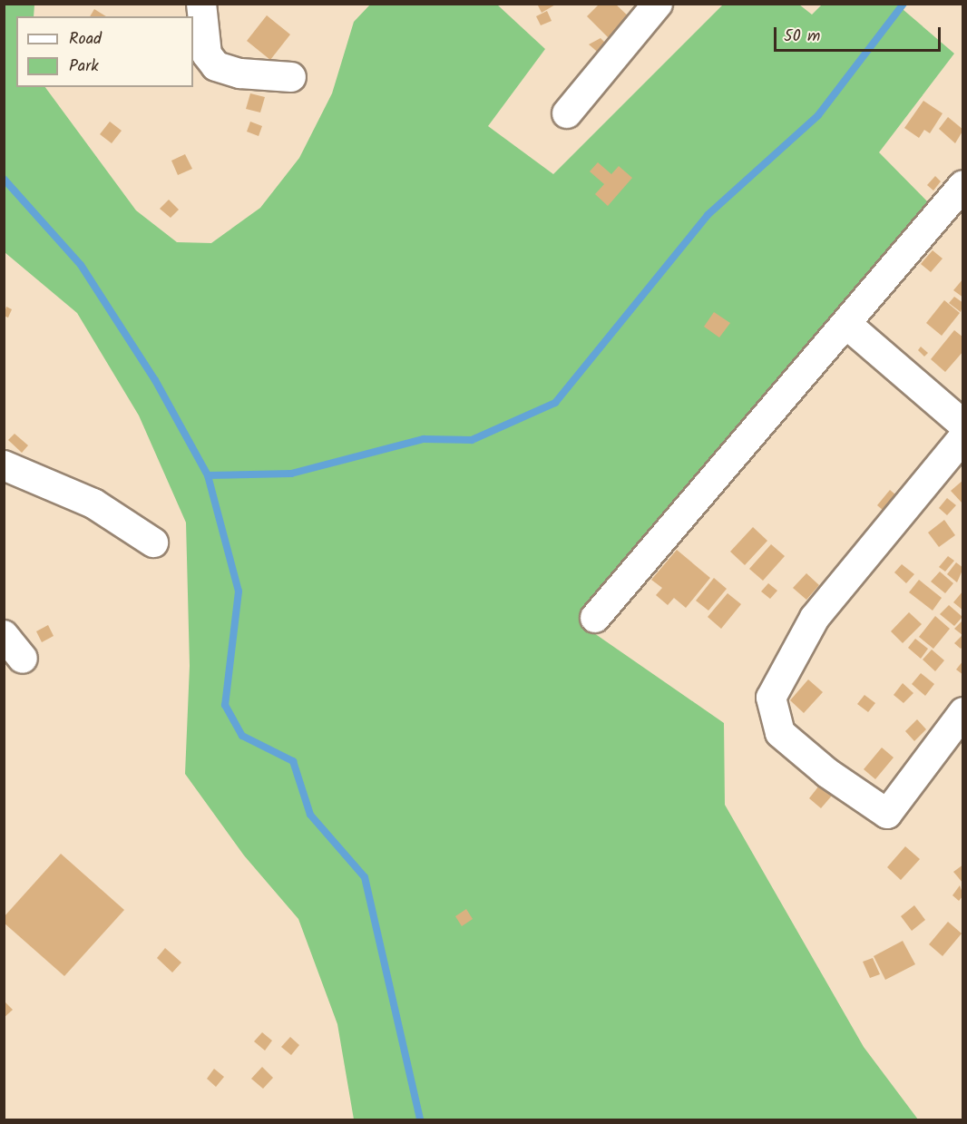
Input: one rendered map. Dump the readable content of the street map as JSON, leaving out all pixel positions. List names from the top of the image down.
{
  "legend": ["Road", "Park"],
  "scale_bar": "50 m"
}
